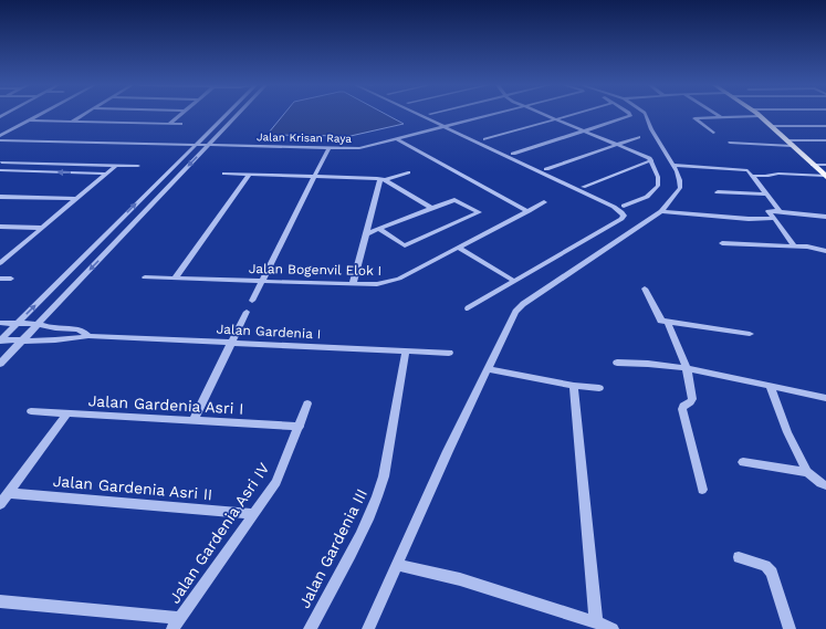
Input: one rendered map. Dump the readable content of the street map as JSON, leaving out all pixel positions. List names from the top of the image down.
{
  "streets": {
    "street": [
      "Jalan Krisan Raya",
      "Jalan Bogenvil Elok I",
      "Jalan Gardenia I",
      "Jalan Gardenia Asri I",
      "Jalan Gardenia Asri II",
      "Jalan Gardenia Asri IV",
      "Jalan Gardenia III"
    ]
  },
  "crossings": [
    ["Jalan Gardenia I", "Jalan Gardenia III"],
    ["Jalan Gardenia Asri I", "Jalan Gardenia Asri IV"],
    ["Jalan Gardenia Asri II", "Jalan Gardenia Asri IV"]
  ]
}
